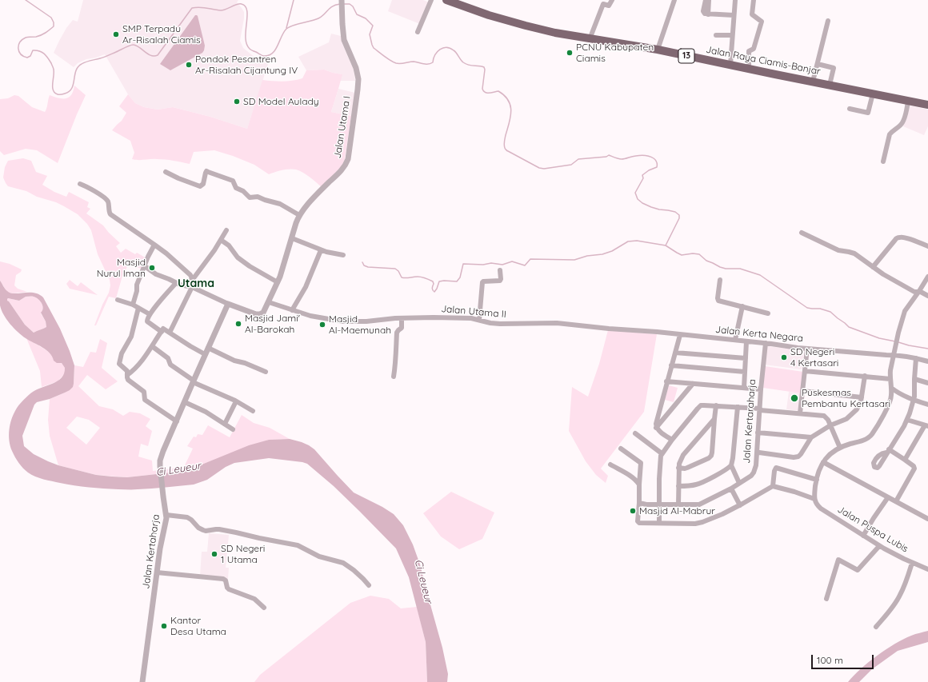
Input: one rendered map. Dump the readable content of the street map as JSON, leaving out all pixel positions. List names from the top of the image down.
{
  "streets": {
    "highway": ["13", "Jalan Raya Ciamis-Banjar"],
    "street": [
      "Jalan Utama I",
      "Jalan Utama II",
      "Jalan Kerta Negara",
      "Jalan Kertaraharja",
      "Jalan Puspa Lubis",
      "Jalan Kertaharja"
    ]
  },
  "crossings": [
    ["Jalan Utama I", "Jalan Utama II"],
    ["Jalan Utama I", "Jalan Kertaharja"],
    ["Jalan Utama II", "Jalan Kerta Negara"],
    ["Jalan Kerta Negara", "Jalan Kertaraharja"]
  ],
  "districts": ["Utama"],
  "water": ["Ci Leueur"],
  "places": [
    "SMP Terpadu Ar-Risalah Ciamis",
    "PCNU Kabupaten Ciamis",
    "Pondok Pesantren Ar-Risalah Cijantung IV",
    "SD Model Aulady",
    "Masjid Nurul Iman",
    "Masjid Jami' Al-Barokah",
    "Masjid Al-Maemunah",
    "SD Negeri 4 Kertasari",
    "Puskesmas Pembantu Kertasari",
    "Masjid Al-Mabrur",
    "SD Negeri 1 Utama",
    "Kantor Desa Utama"
  ],
  "scale_bar": "100 m"
}
